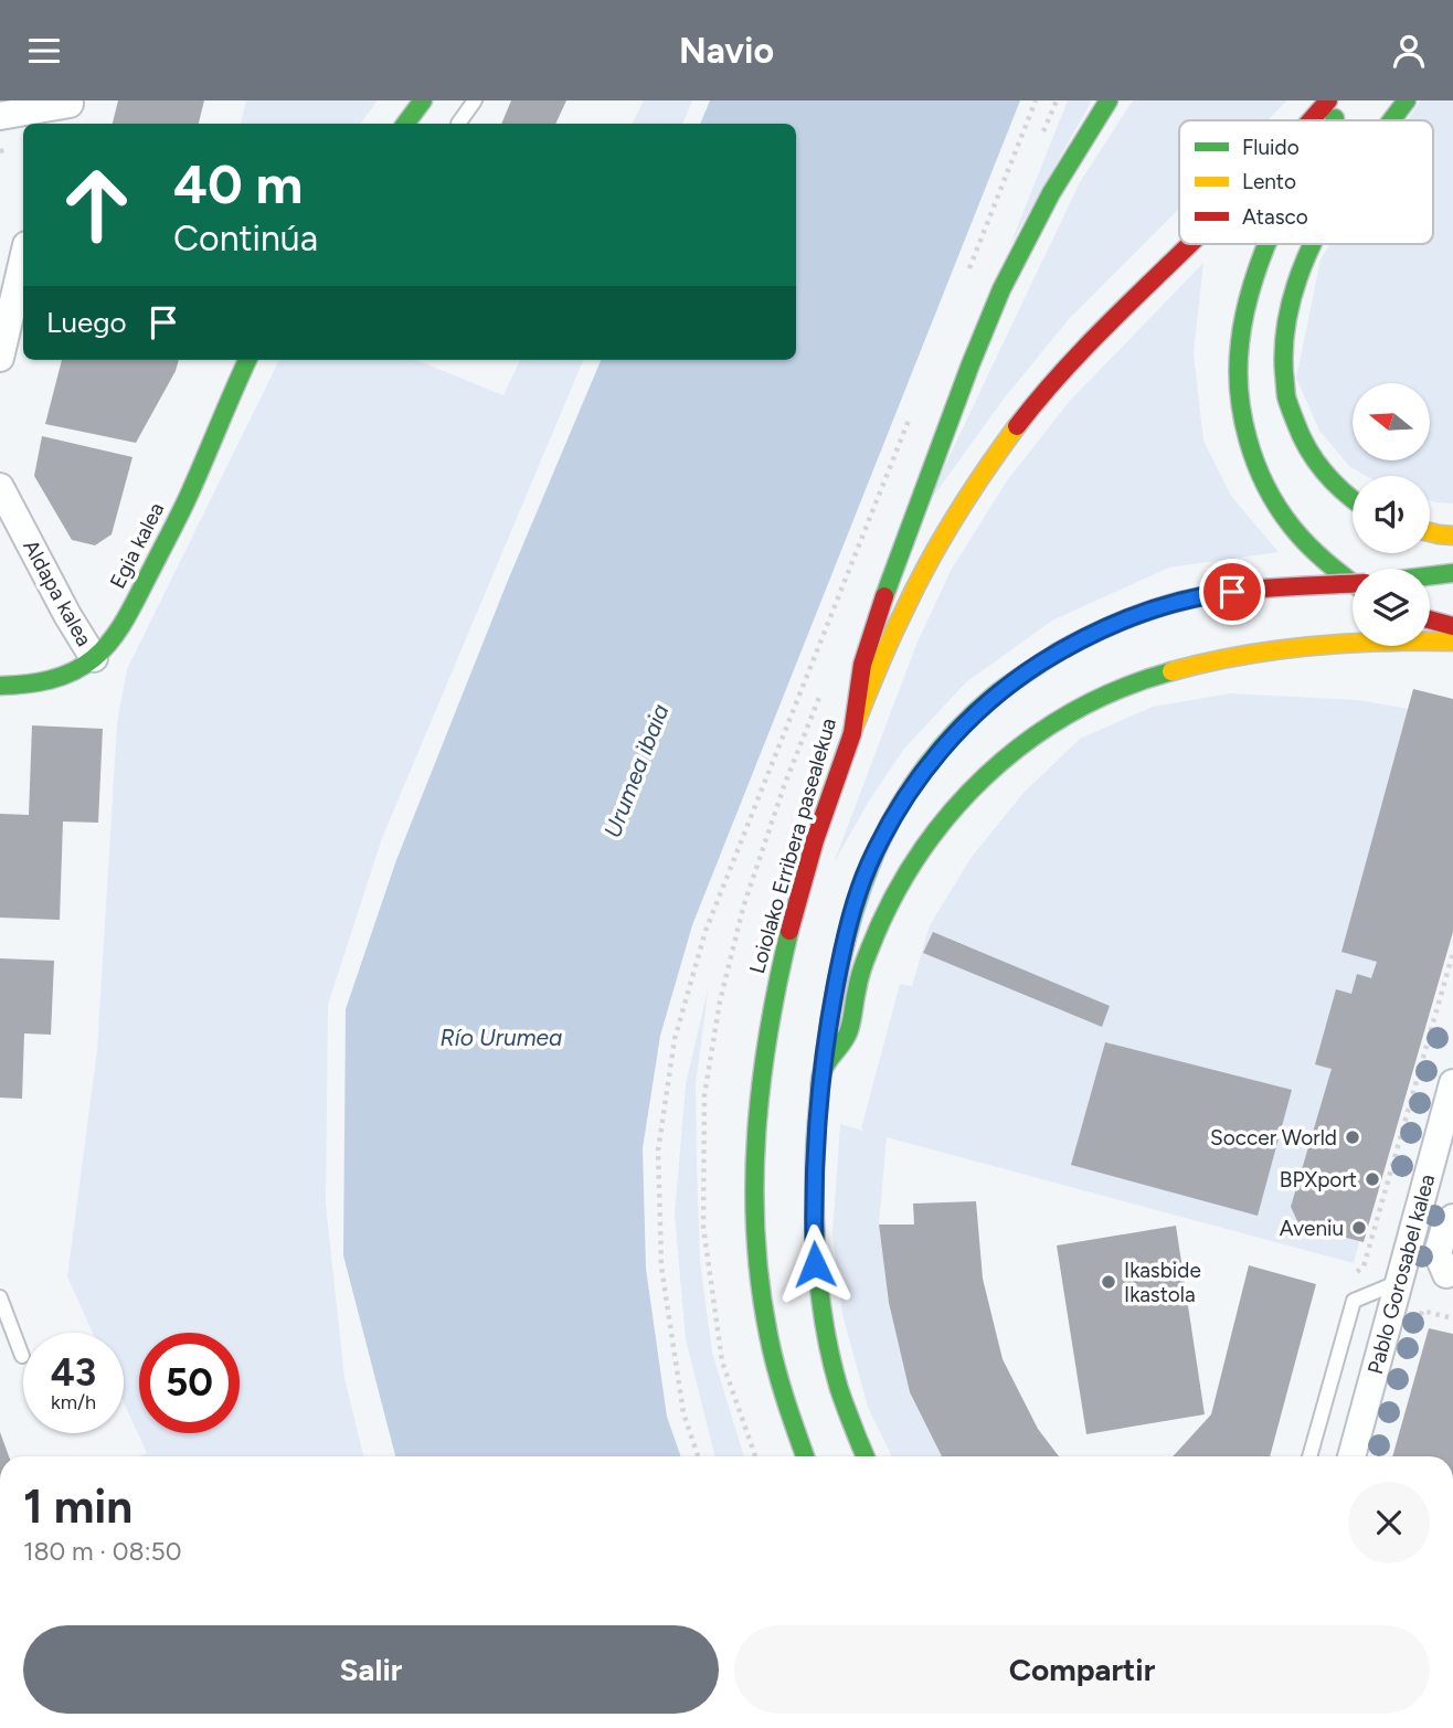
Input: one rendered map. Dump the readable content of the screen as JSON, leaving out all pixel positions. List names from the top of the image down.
{
  "streets": {
    "main road": ["Egia kalea", "Loiolako Erribera pasealekua"],
    "street": ["Aldapa kalea", "Pablo Gorosabel kalea"]
  },
  "crossings": [
    ["Egia kalea", "Aldapa kalea"]
  ],
  "water": ["Urumea ibaia", "Río Urumea"],
  "places": [
    "Soccer World",
    "BPXport",
    "Aveniu",
    "Ikasbide Ikastola"
  ],
  "legend": ["Fluido", "Lento", "Atasco"],
  "north": "left",
  "page": {
    "header": "Navio",
    "turn": ["40 m", "Continúa"],
    "then": "Luego",
    "speed": "43 km/h",
    "limit": "50",
    "heading": ["1 min", "180 m · 08:50"],
    "buttons": ["Salir", "Compartir"]
  }
}
